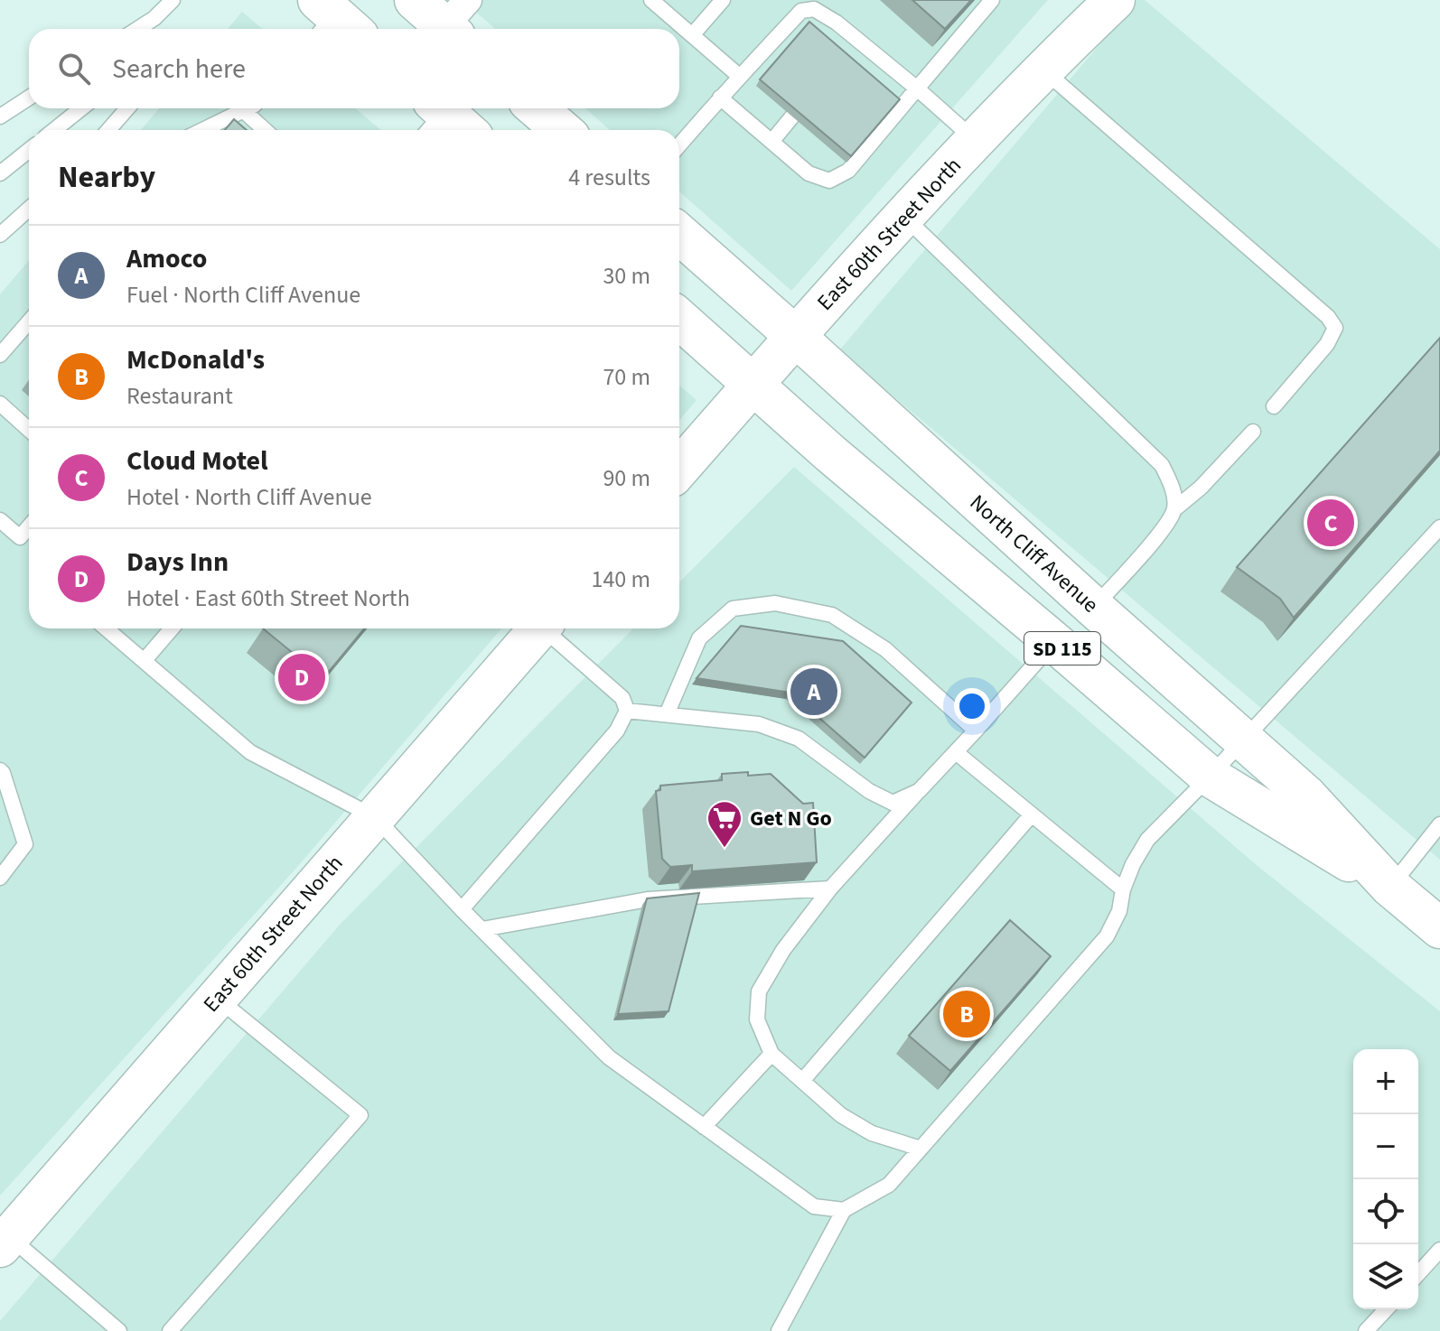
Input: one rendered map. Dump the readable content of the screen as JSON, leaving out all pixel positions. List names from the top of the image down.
{
  "streets": {
    "main road": ["East 60th Street North", "North Cliff Avenue", "SD 115"]
  },
  "crossings": [
    ["East 60th Street North", "North Cliff Avenue"]
  ],
  "places": {
    "supermarket": ["Get N Go"]
  },
  "page": {
    "search": "Search here",
    "heading": ["Nearby", "4 results"],
    "list": [
      {
        "mark": "A",
        "name": "Amoco",
        "note": "Fuel · North Cliff Avenue",
        "value": "30 m"
      },
      {
        "mark": "B",
        "name": "McDonald's",
        "note": "Restaurant",
        "value": "70 m"
      },
      {
        "mark": "C",
        "name": "Cloud Motel",
        "note": "Hotel · North Cliff Avenue",
        "value": "90 m"
      },
      {
        "mark": "D",
        "name": "Days Inn",
        "note": "Hotel · East 60th Street North",
        "value": "140 m"
      }
    ],
    "pins": [
      "C",
      "D",
      "A",
      "B"
    ],
    "map_buttons": ["+", "−"]
  }
}
